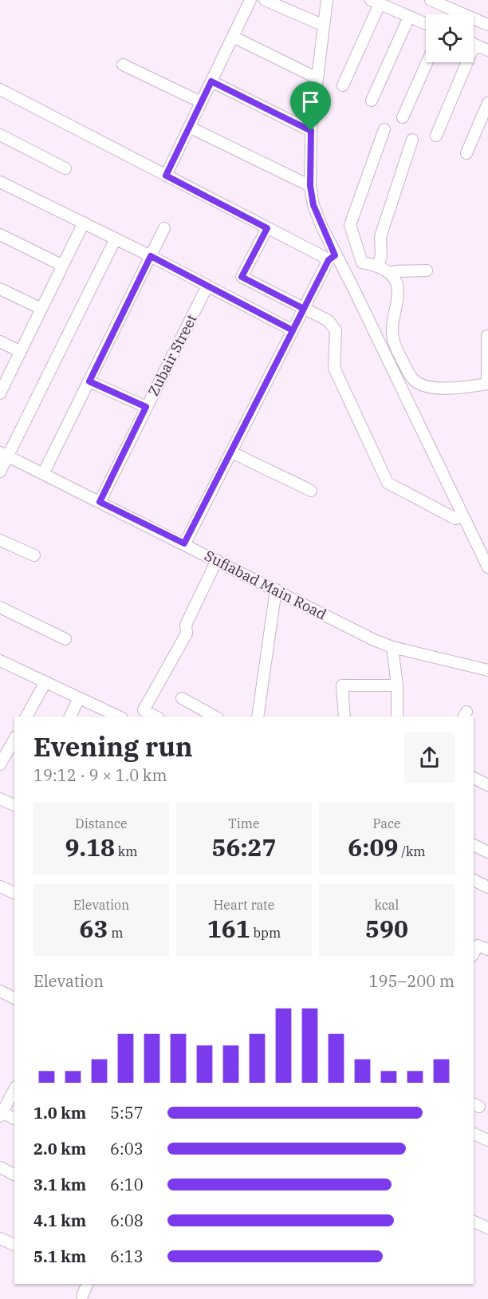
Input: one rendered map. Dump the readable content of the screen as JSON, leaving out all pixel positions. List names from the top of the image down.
{
  "streets": {
    "street": ["Zubair Street", "Sufiabad Main Road"]
  },
  "crossings": [
    ["Zubair Street", "Sufiabad Main Road"]
  ],
  "page": {
    "heading": ["Evening run", "19:12 · 9 × 1.0 km"],
    "stats": [
      ["Distance", "9.18 km"],
      ["Time", "56:27"],
      ["Pace", "6:09 /km"],
      ["Elevation", "63 m"],
      ["Heart rate", "161 bpm"],
      ["kcal", "590"]
    ],
    "chart": ["Elevation", "195–200 m"],
    "list": [
      {
        "name": "1.0 km",
        "note": "5:57"
      },
      {
        "name": "2.0 km",
        "note": "6:03"
      },
      {
        "name": "3.1 km",
        "note": "6:10"
      },
      {
        "name": "4.1 km",
        "note": "6:08"
      },
      {
        "name": "5.1 km",
        "note": "6:13"
      }
    ]
  }
}
